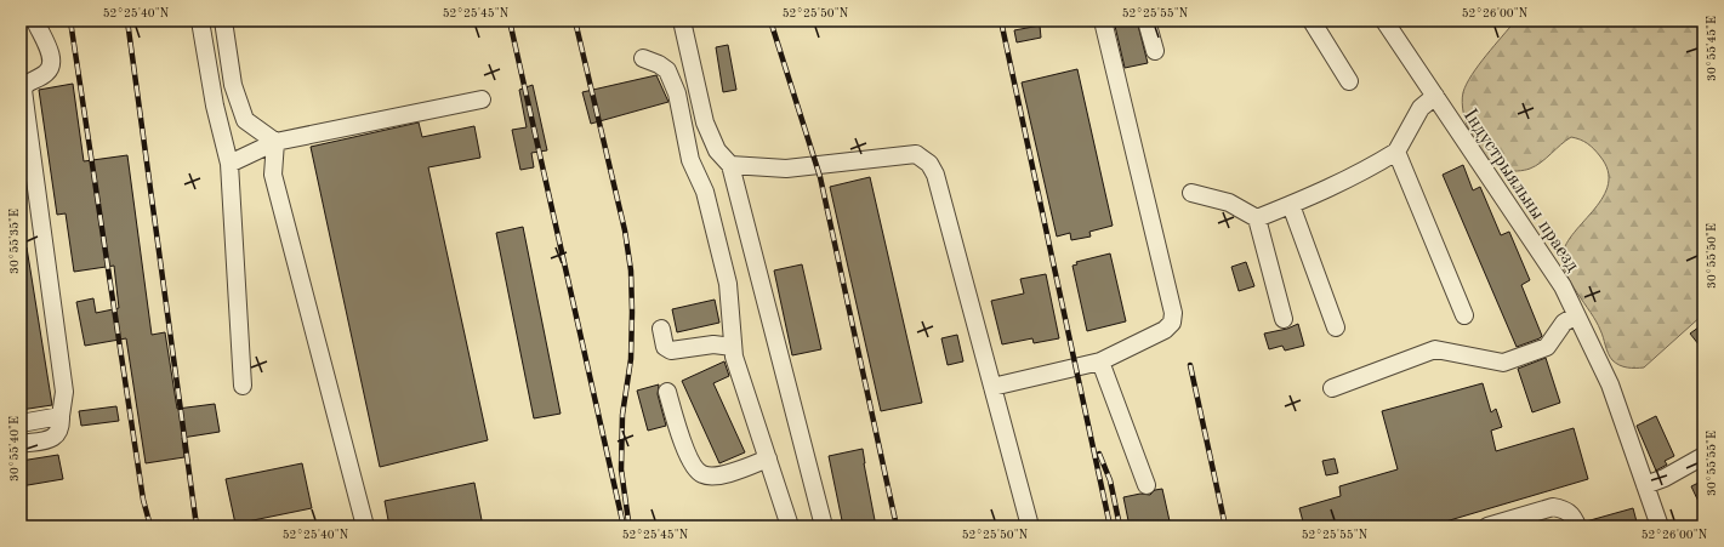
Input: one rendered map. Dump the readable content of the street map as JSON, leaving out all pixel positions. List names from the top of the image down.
{
  "streets": {
    "street": ["Індустрыяльны праезд"]
  },
  "coordinates": [
    "52°25'40\"N",
    "52°25'45\"N",
    "52°25'50\"N",
    "52°25'55\"N",
    "52°26'00\"N",
    "30°55'45\"E",
    "30°55'35\"E",
    "30°55'50\"E",
    "30°55'40\"E",
    "30°55'55\"E"
  ]
}
